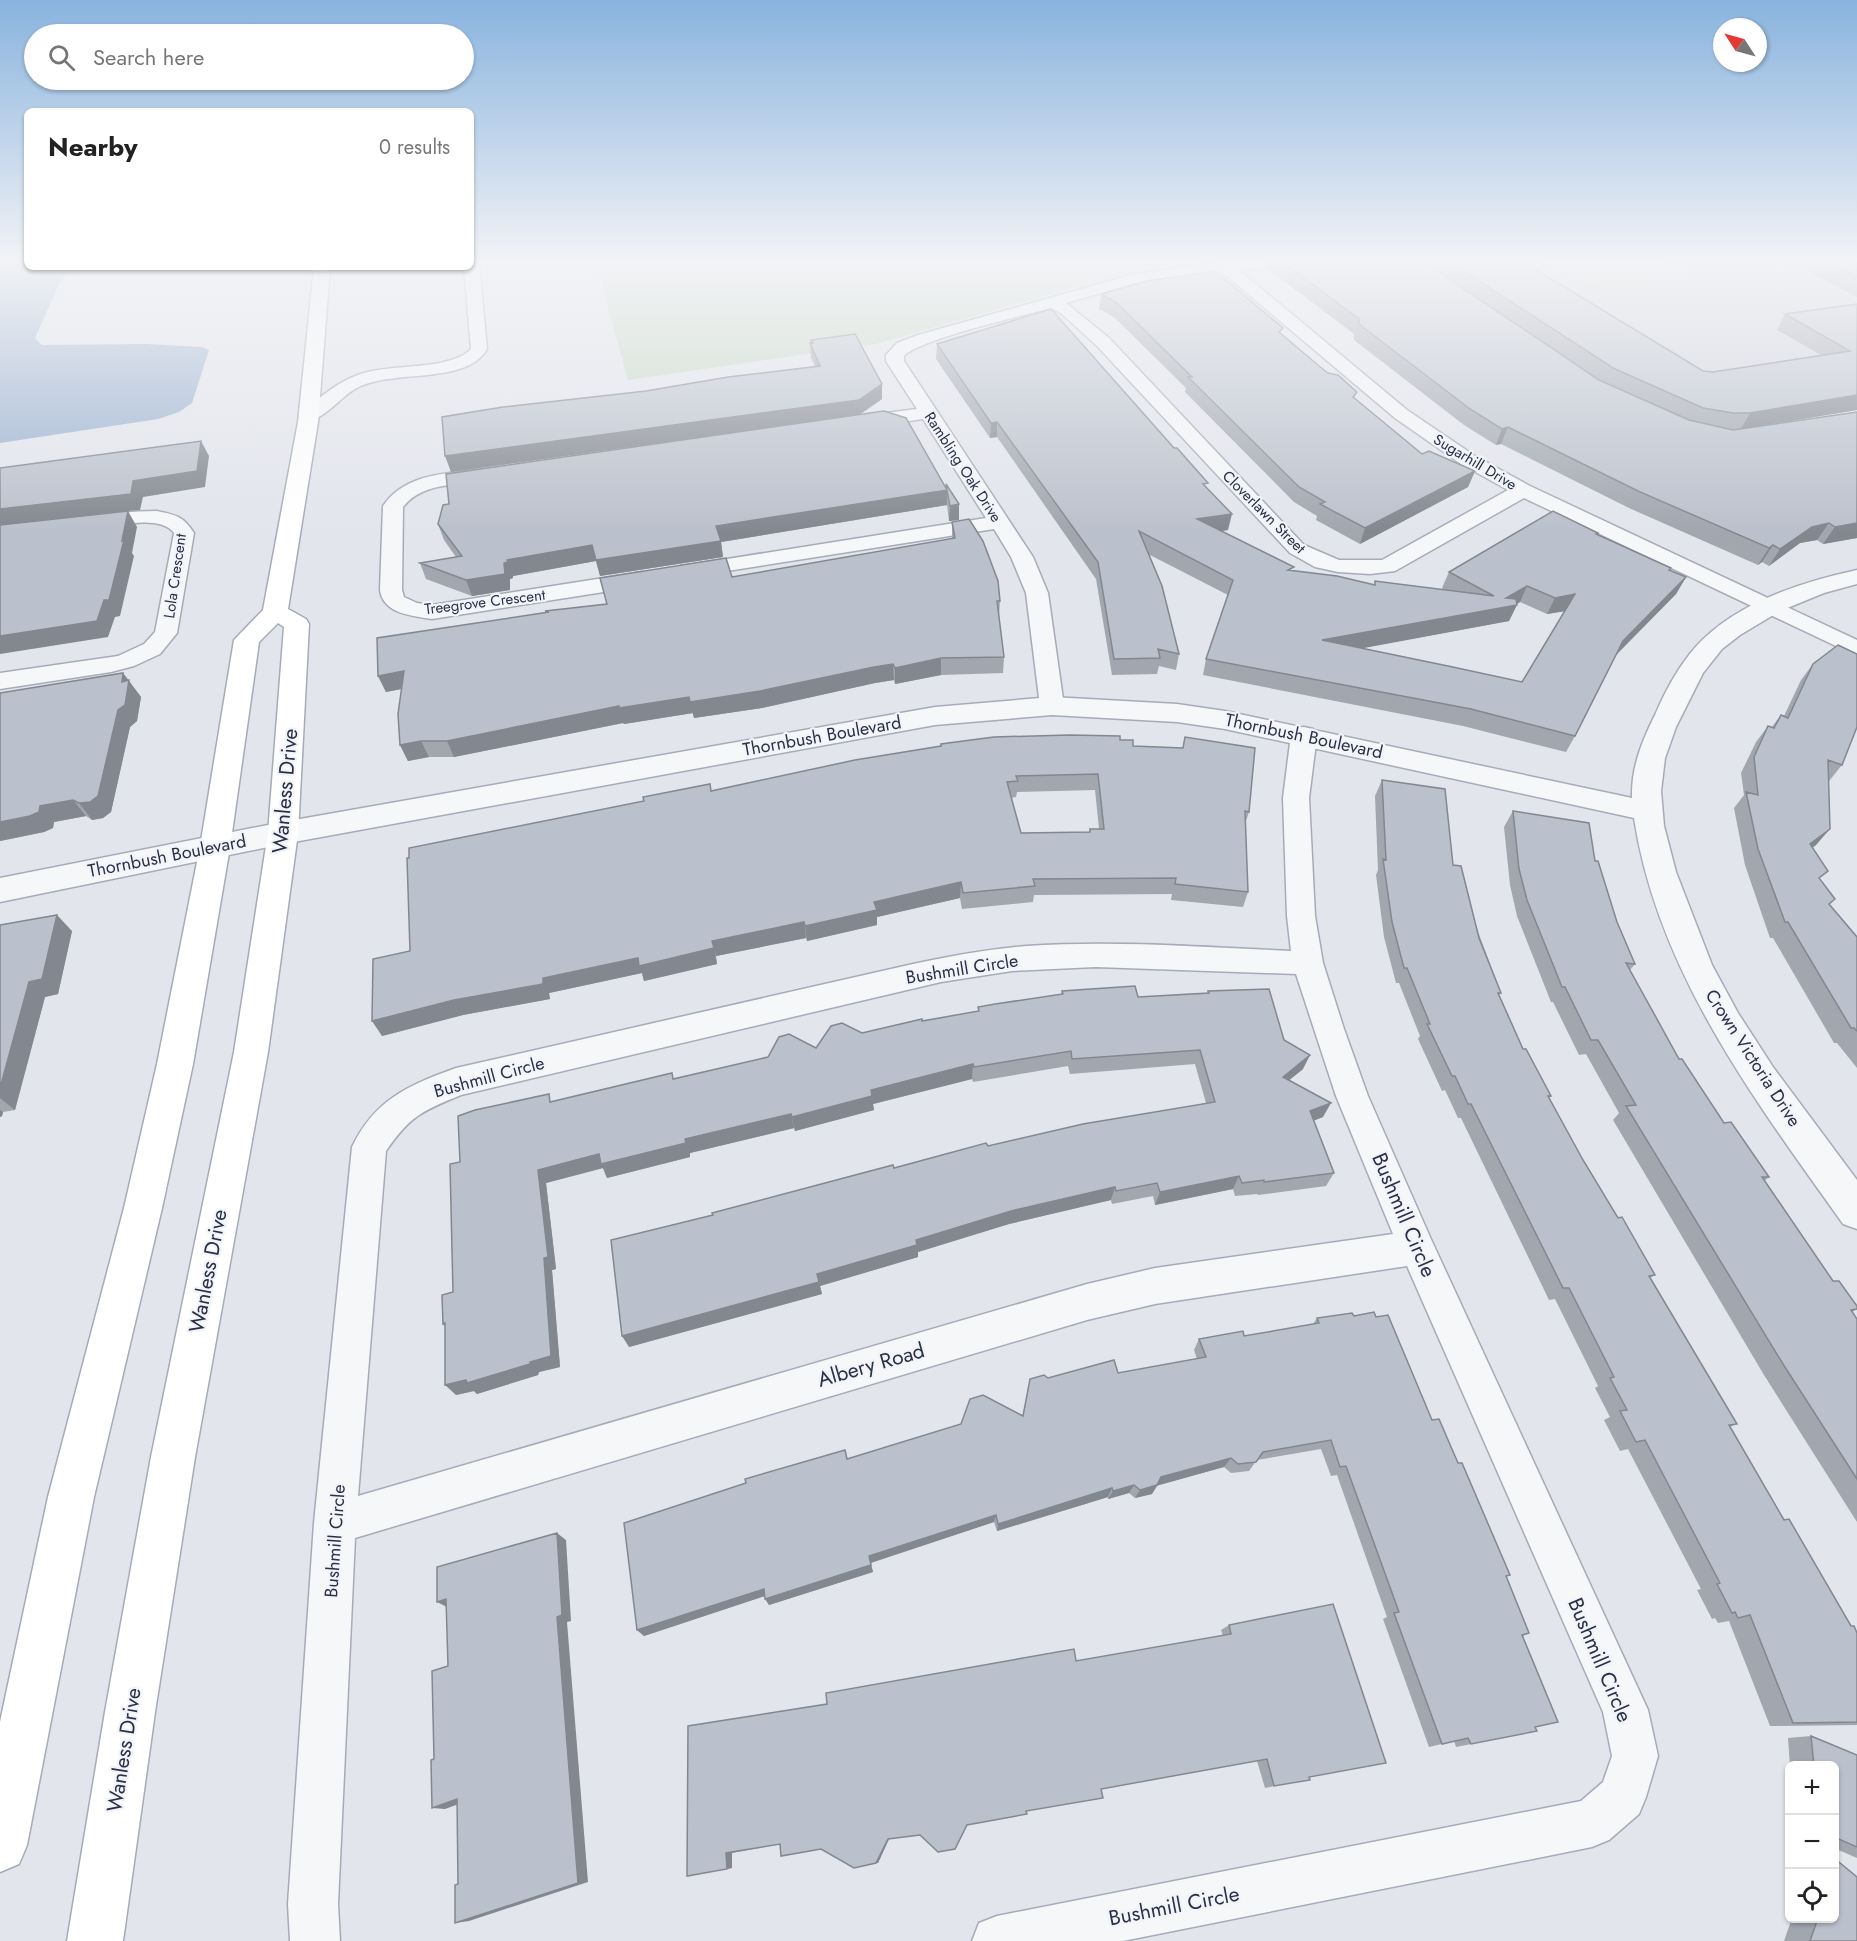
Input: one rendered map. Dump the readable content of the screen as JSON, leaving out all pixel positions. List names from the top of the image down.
{
  "streets": {
    "main road": ["Wanless Drive"],
    "street": [
      "Sugarhill Drive",
      "Rambling Oak Drive",
      "Cloverlawn Street",
      "Lola Crescent",
      "Treegrove Crescent",
      "Thornbush Boulevard",
      "Bushmill Circle",
      "Crown Victoria Drive",
      "Albery Road"
    ]
  },
  "crossings": [
    ["Sugarhill Drive", "Cloverlawn Street"],
    ["Sugarhill Drive", "Crown Victoria Drive"],
    ["Rambling Oak Drive", "Treegrove Crescent"],
    ["Rambling Oak Drive", "Thornbush Boulevard"],
    ["Thornbush Boulevard", "Wanless Drive"],
    ["Thornbush Boulevard", "Bushmill Circle"],
    ["Thornbush Boulevard", "Crown Victoria Drive"],
    ["Bushmill Circle", "Albery Road"]
  ],
  "north": "top left",
  "page": {
    "search": "Search here",
    "heading": ["Nearby", "0 results"],
    "map_buttons": ["+", "−"]
  }
}
